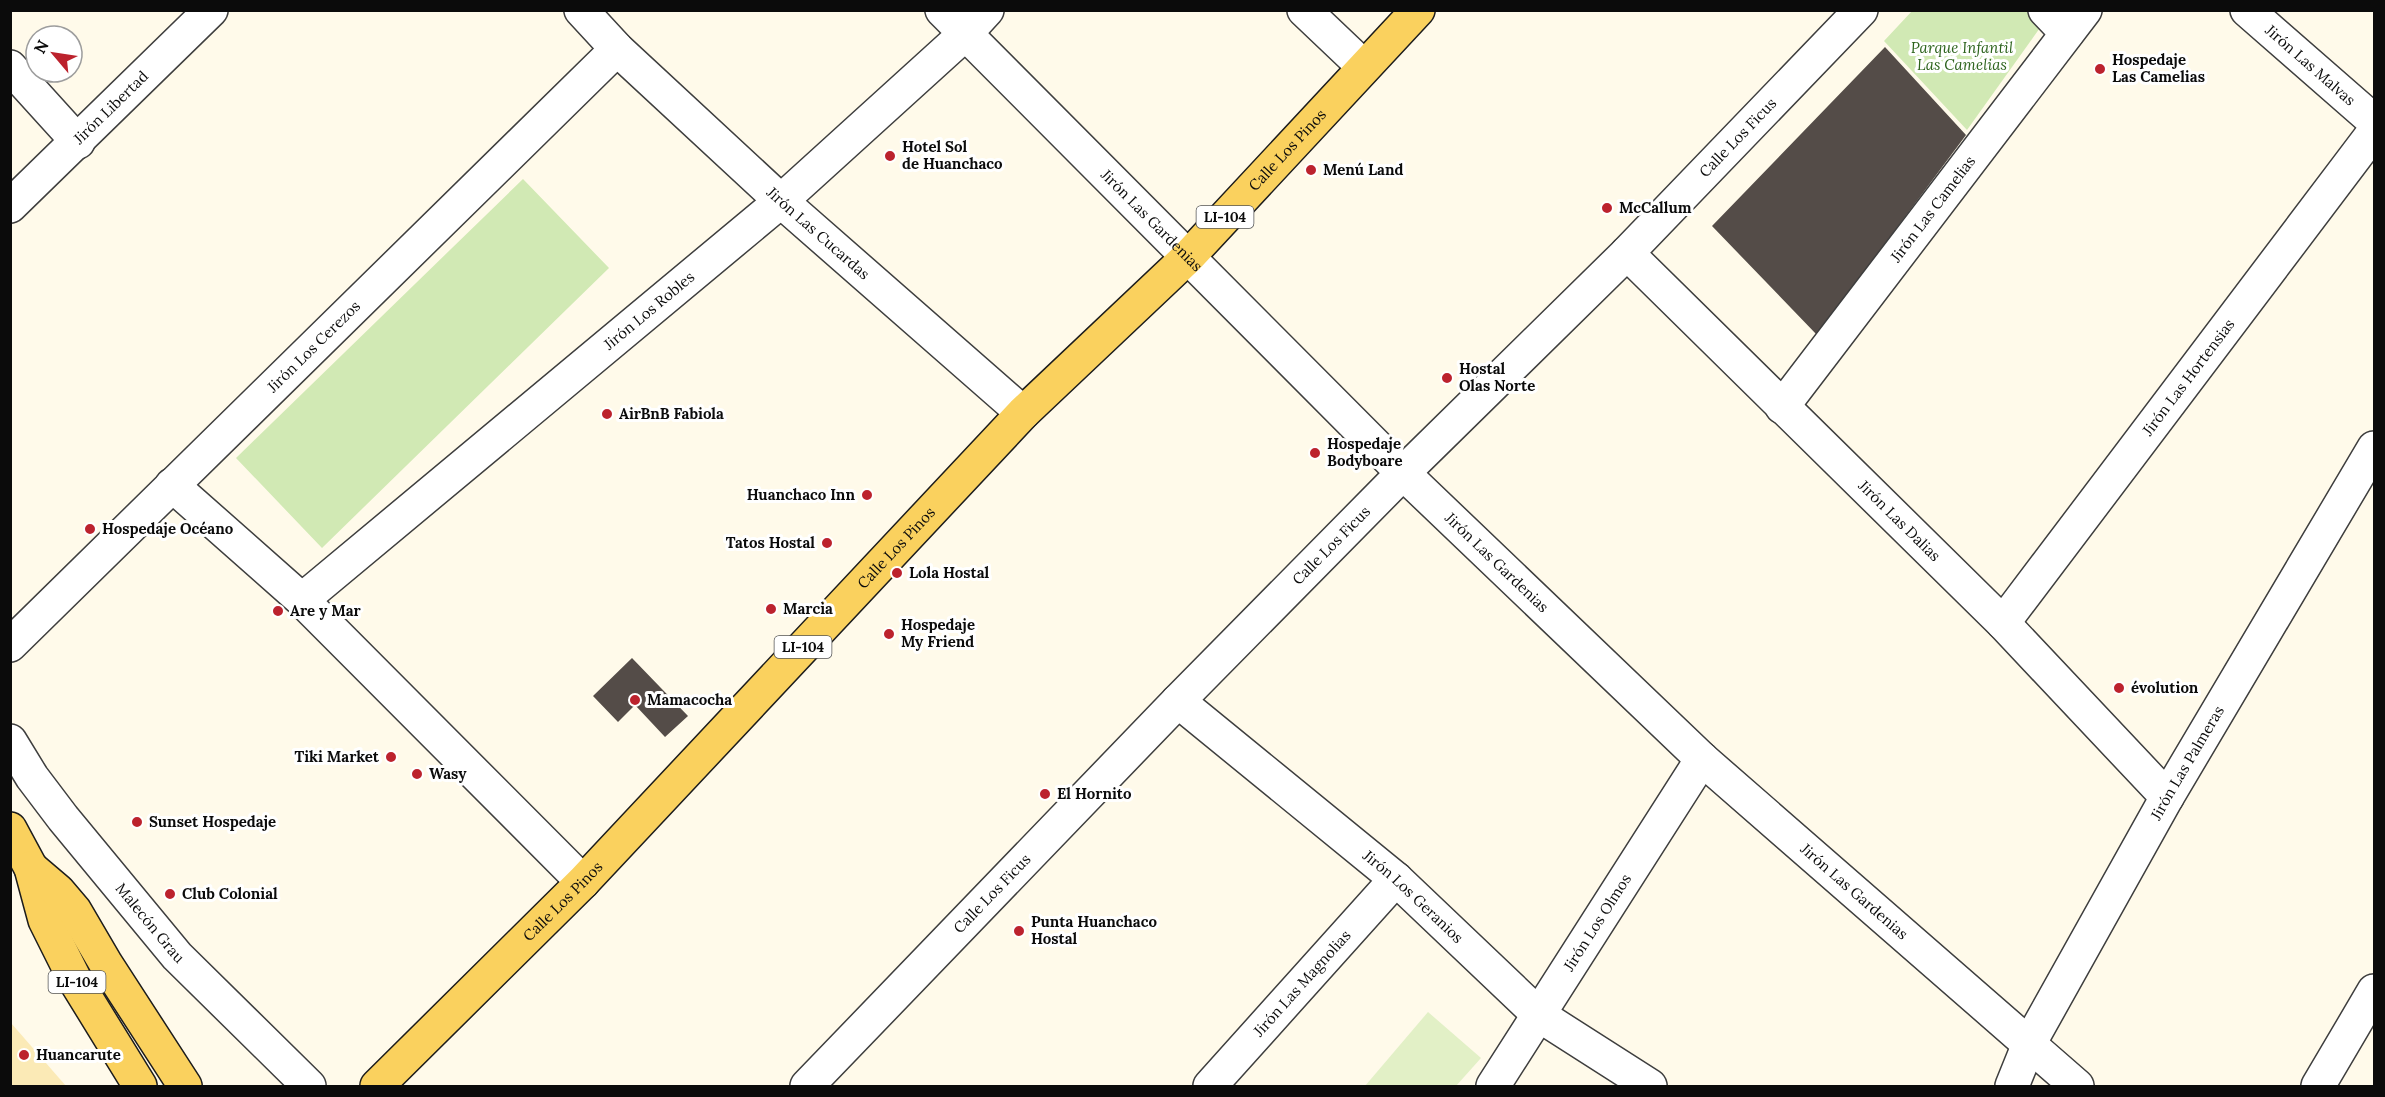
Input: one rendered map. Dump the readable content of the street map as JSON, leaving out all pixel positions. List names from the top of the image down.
{
  "streets": {
    "main road": ["Calle Los Pinos", "LI-104"],
    "street": [
      "Jirón Las Malvas",
      "Jirón Libertad",
      "Calle Los Ficus",
      "Jirón Las Camelias",
      "Jirón Las Gardenias",
      "Jirón Las Cucardas",
      "Jirón Los Robles",
      "Jirón Los Cerezos",
      "Jirón Las Hortensias",
      "Jirón Las Dalias",
      "Jirón Las Palmeras",
      "Jirón Los Geranios",
      "Malecón Grau",
      "Jirón Los Olmos",
      "Jirón Las Magnolias"
    ]
  },
  "crossings": [
    ["Calle Los Ficus", "Jirón Las Gardenias"],
    ["Calle Los Ficus", "Jirón Las Dalias"],
    ["Calle Los Ficus", "Jirón Los Geranios"],
    ["Calle Los Pinos", "Jirón Las Gardenias"],
    ["Calle Los Pinos", "Jirón Las Cucardas"],
    ["Jirón Las Camelias", "Jirón Las Dalias"],
    ["Jirón Las Gardenias", "Jirón Los Robles"],
    ["Jirón Las Gardenias", "Jirón Las Palmeras"],
    ["Jirón Las Gardenias", "Jirón Los Olmos"],
    ["Jirón Las Cucardas", "Jirón Los Robles"],
    ["Jirón Las Cucardas", "Jirón Los Cerezos"],
    ["Jirón Las Hortensias", "Jirón Las Dalias"],
    ["Jirón Las Dalias", "Jirón Las Palmeras"],
    ["Jirón Los Geranios", "Jirón Los Olmos"],
    ["Jirón Los Geranios", "Jirón Las Magnolias"]
  ],
  "parks": ["Parque Infantil Las Camelias"],
  "places": [
    "Hospedaje Las Camelias",
    "Hotel Sol de Huanchaco",
    "Menú Land",
    "McCallum",
    "Hostal Olas Norte",
    "AirBnB Fabiola",
    "Hospedaje Bodyboare",
    "Huanchaco Inn",
    "Hospedaje Océano",
    "Tatos Hostal",
    "Lola Hostal",
    "Marcia",
    "Are y Mar",
    "Hospedaje My Friend",
    "évolution",
    "Mamacocha",
    "Tiki Market",
    "Wasy",
    "El Hornito",
    "Sunset Hospedaje",
    "Club Colonial",
    "Punta Huanchaco Hostal",
    "Huancarute"
  ],
  "north": "top left"
}
